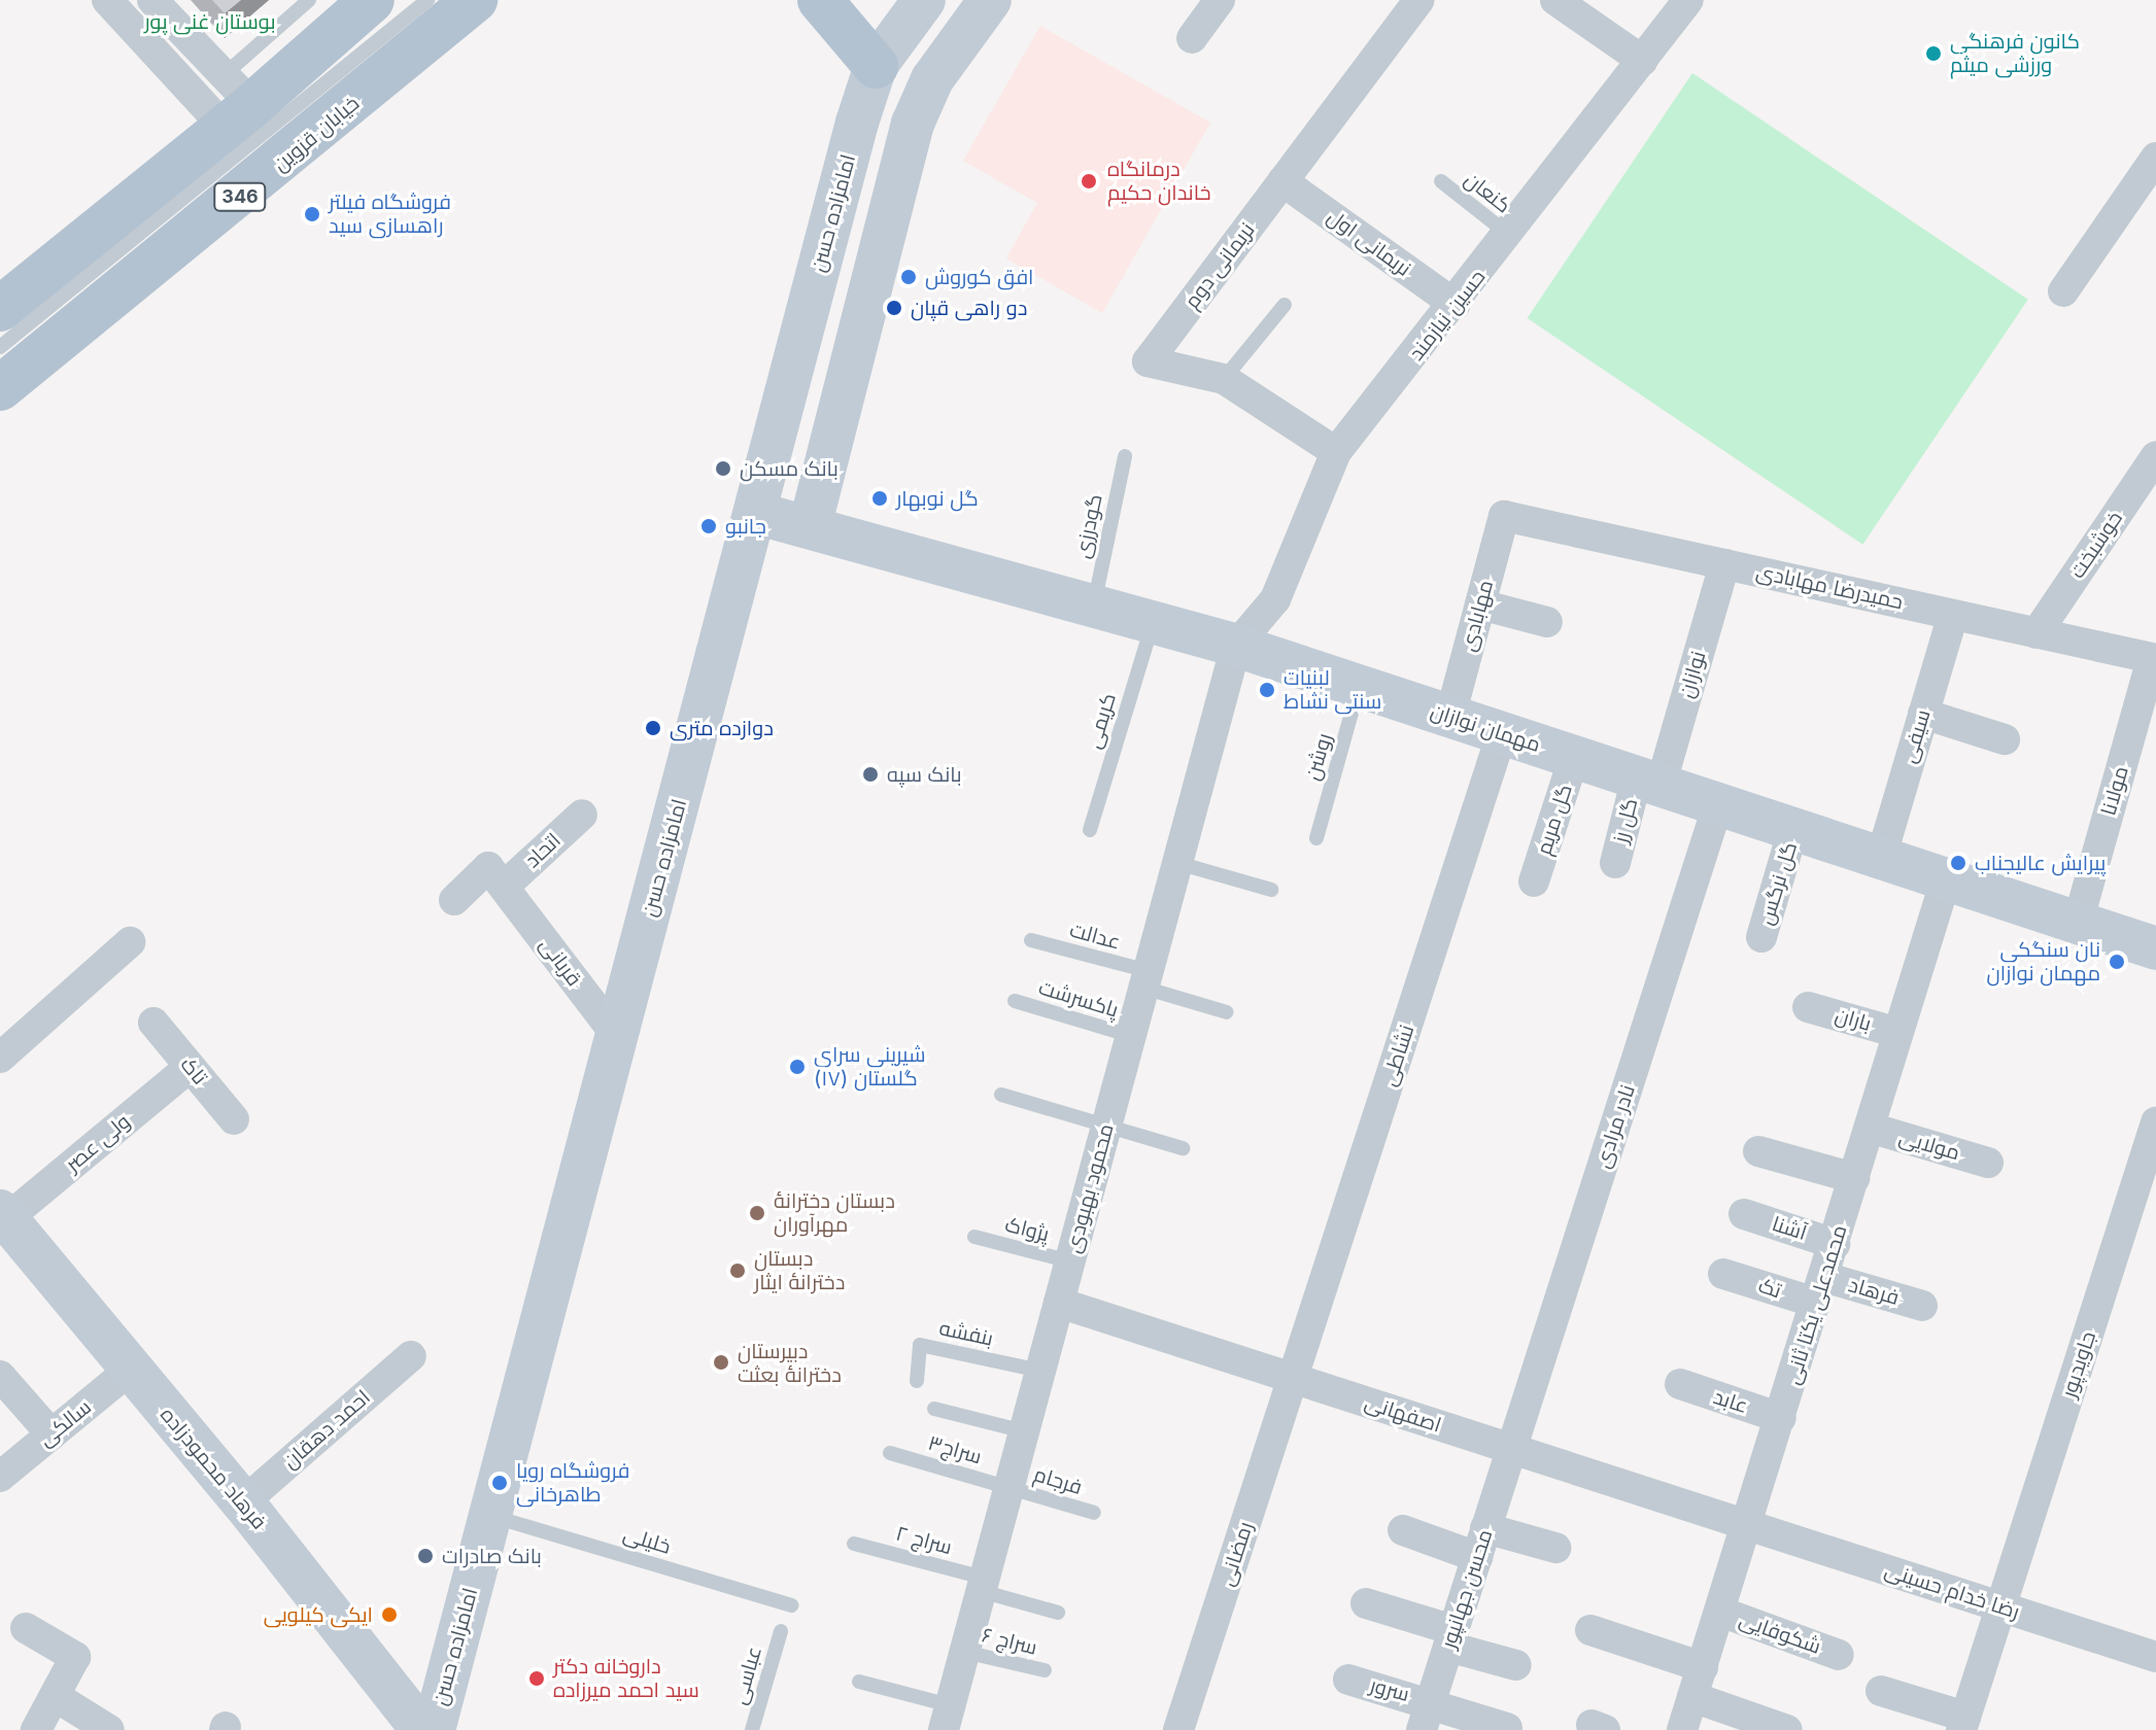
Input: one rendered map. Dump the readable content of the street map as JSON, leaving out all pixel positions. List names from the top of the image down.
{
  "streets": {
    "main road": [
      "خیابان قزوین",
      "346",
      "امامزاده حسن",
      "مهمان نوازان",
      "فرهاد محمودزاده"
    ],
    "street": [
      "نریمانی اول",
      "نریمانی دوم",
      "حسین نیازمند",
      "خوشبخت",
      "حمیدرضا مهابادی",
      "مهابادی",
      "نوازان",
      "سیفی",
      "مولانا",
      "گل مریم",
      "گل رز",
      "اتحاد",
      "گل نرگس",
      "قربانی",
      "باران",
      "نشاطی",
      "تاک",
      "نادر مرادی",
      "ولی عصر",
      "مولایی",
      "محمود بهبودی",
      "آشنا",
      "تک",
      "فرهاد",
      "محمدعلی یکتا ثانی",
      "جاویدپور",
      "عابد",
      "اصفهانی",
      "سالکی",
      "احمد دهقان",
      "رمضانی",
      "محسن جهانپور",
      "رضا خدام حسینی",
      "شکوفایی",
      "سرور"
    ],
    "lane": [
      "کنعان",
      "گودرزی",
      "کریمی",
      "روشن",
      "عدالت",
      "پاکسرشت",
      "پژواک",
      "بنفشه",
      "سراج۳",
      "فرجام",
      "خلیلی",
      "سراج ۲",
      "سراج ۶",
      "عباسی"
    ]
  },
  "crossings": [
    ["کنعان", "حسین نیازمند"],
    ["امامزاده حسن", "مهمان نوازان"],
    ["امامزاده حسن", "قربانی"],
    ["امامزاده حسن", "خلیلی"],
    ["نریمانی اول", "نریمانی دوم"],
    ["نریمانی اول", "حسین نیازمند"],
    ["نریمانی دوم", "حسین نیازمند"],
    ["حسین نیازمند", "مهمان نوازان"],
    ["حسین نیازمند", "محمود بهبودی"],
    ["گودرزی", "مهمان نوازان"],
    ["خوشبخت", "حمیدرضا مهابادی"],
    ["حمیدرضا مهابادی", "مهابادی"],
    ["حمیدرضا مهابادی", "نوازان"],
    ["حمیدرضا مهابادی", "سیفی"],
    ["حمیدرضا مهابادی", "مولانا"],
    ["مهابادی", "مهمان نوازان"],
    ["نوازان", "مهمان نوازان"],
    ["نوازان", "گل رز"],
    ["کریمی", "مهمان نوازان"],
    ["مهمان نوازان", "سیفی"],
    ["مهمان نوازان", "روشن"],
    ["مهمان نوازان", "مولانا"],
    ["مهمان نوازان", "گل مریم"],
    ["مهمان نوازان", "گل رز"],
    ["مهمان نوازان", "گل نرگس"],
    ["مهمان نوازان", "نشاطی"],
    ["مهمان نوازان", "نادر مرادی"],
    ["مهمان نوازان", "محمود بهبودی"],
    ["مهمان نوازان", "محمدعلی یکتا ثانی"],
    ["اتحاد", "قربانی"],
    ["عدالت", "محمود بهبودی"],
    ["پاکسرشت", "محمود بهبودی"],
    ["باران", "محمدعلی یکتا ثانی"],
    ["نشاطی", "اصفهانی"],
    ["نشاطی", "رمضانی"],
    ["تاک", "ولی عصر"],
    ["نادر مرادی", "اصفهانی"],
    ["نادر مرادی", "محسن جهانپور"],
    ["ولی عصر", "فرهاد محمودزاده"],
    ["مولایی", "محمدعلی یکتا ثانی"],
    ["محمود بهبودی", "پژواک"],
    ["محمود بهبودی", "بنفشه"],
    ["محمود بهبودی", "اصفهانی"],
    ["محمود بهبودی", "سراج۳"],
    ["محمود بهبودی", "فرجام"],
    ["محمود بهبودی", "سراج ۲"],
    ["محمود بهبودی", "سراج ۶"],
    ["آشنا", "محمدعلی یکتا ثانی"],
    ["تک", "فرهاد"],
    ["تک", "محمدعلی یکتا ثانی"],
    ["فرهاد", "محمدعلی یکتا ثانی"],
    ["محمدعلی یکتا ثانی", "عابد"],
    ["محمدعلی یکتا ثانی", "اصفهانی"],
    ["محمدعلی یکتا ثانی", "رضا خدام حسینی"],
    ["محمدعلی یکتا ثانی", "شکوفایی"],
    ["جاویدپور", "رضا خدام حسینی"],
    ["اصفهانی", "رمضانی"],
    ["اصفهانی", "محسن جهانپور"],
    ["اصفهانی", "رضا خدام حسینی"],
    ["سالکی", "فرهاد محمودزاده"],
    ["احمد دهقان", "فرهاد محمودزاده"],
    ["سراج۳", "فرجام"],
    ["محسن جهانپور", "سرور"]
  ],
  "parks": ["بوستان غنی پور"],
  "places": [
    "کانون فرهنگی ورزشی میثم",
    "درمانگاه خاندان حکیم",
    "فروشگاه فیلتر راهسازی سید",
    "افق کوروش",
    "دو راهی قپان",
    "بانک مسکن",
    "گل نوبهار",
    "جانبو",
    "لبنیات سنتی نشاط",
    "دوازده متری",
    "بانک سپه",
    "پیرایش عالیجناب",
    "نان سنگکی مهمان‌ نوازان",
    "شیرینی سرای گلستان (۱۷)",
    "دبستان دخترانهٔ مهرآوران",
    "دبستان دخترانهٔ ایثار",
    "دبیرستان دخترانهٔ بعثت",
    "فروشگاه رویا طاهرخانی",
    "بانک صادرات",
    "ایکی کیلویی",
    "داروخانه دکتر سید احمد میرزاده"
  ]
}
